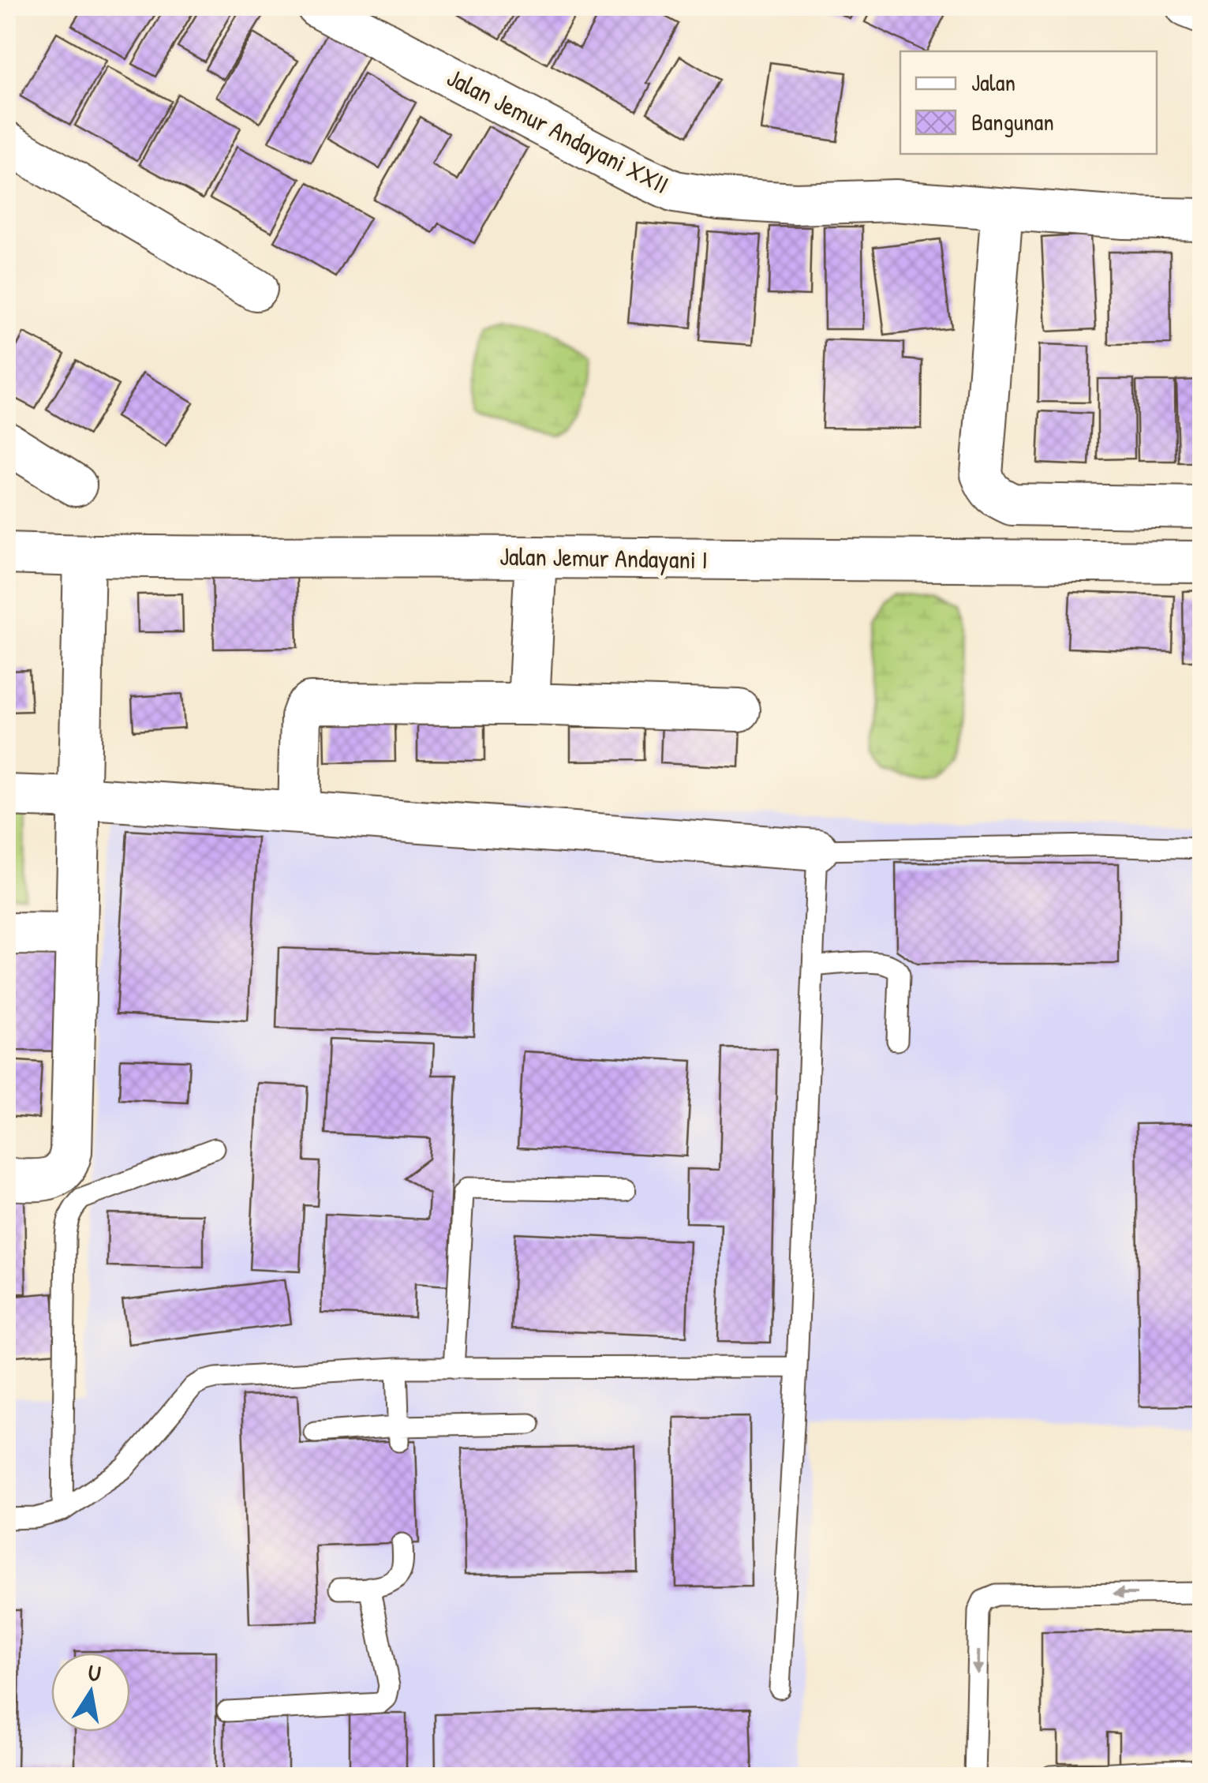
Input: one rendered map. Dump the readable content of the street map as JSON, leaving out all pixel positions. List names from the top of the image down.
{
  "streets": {
    "street": ["Jalan Jemur Andayani XXII", "Jalan Jemur Andayani I"]
  },
  "legend": ["Jalan", "Bangunan"],
  "north": "top"
}
